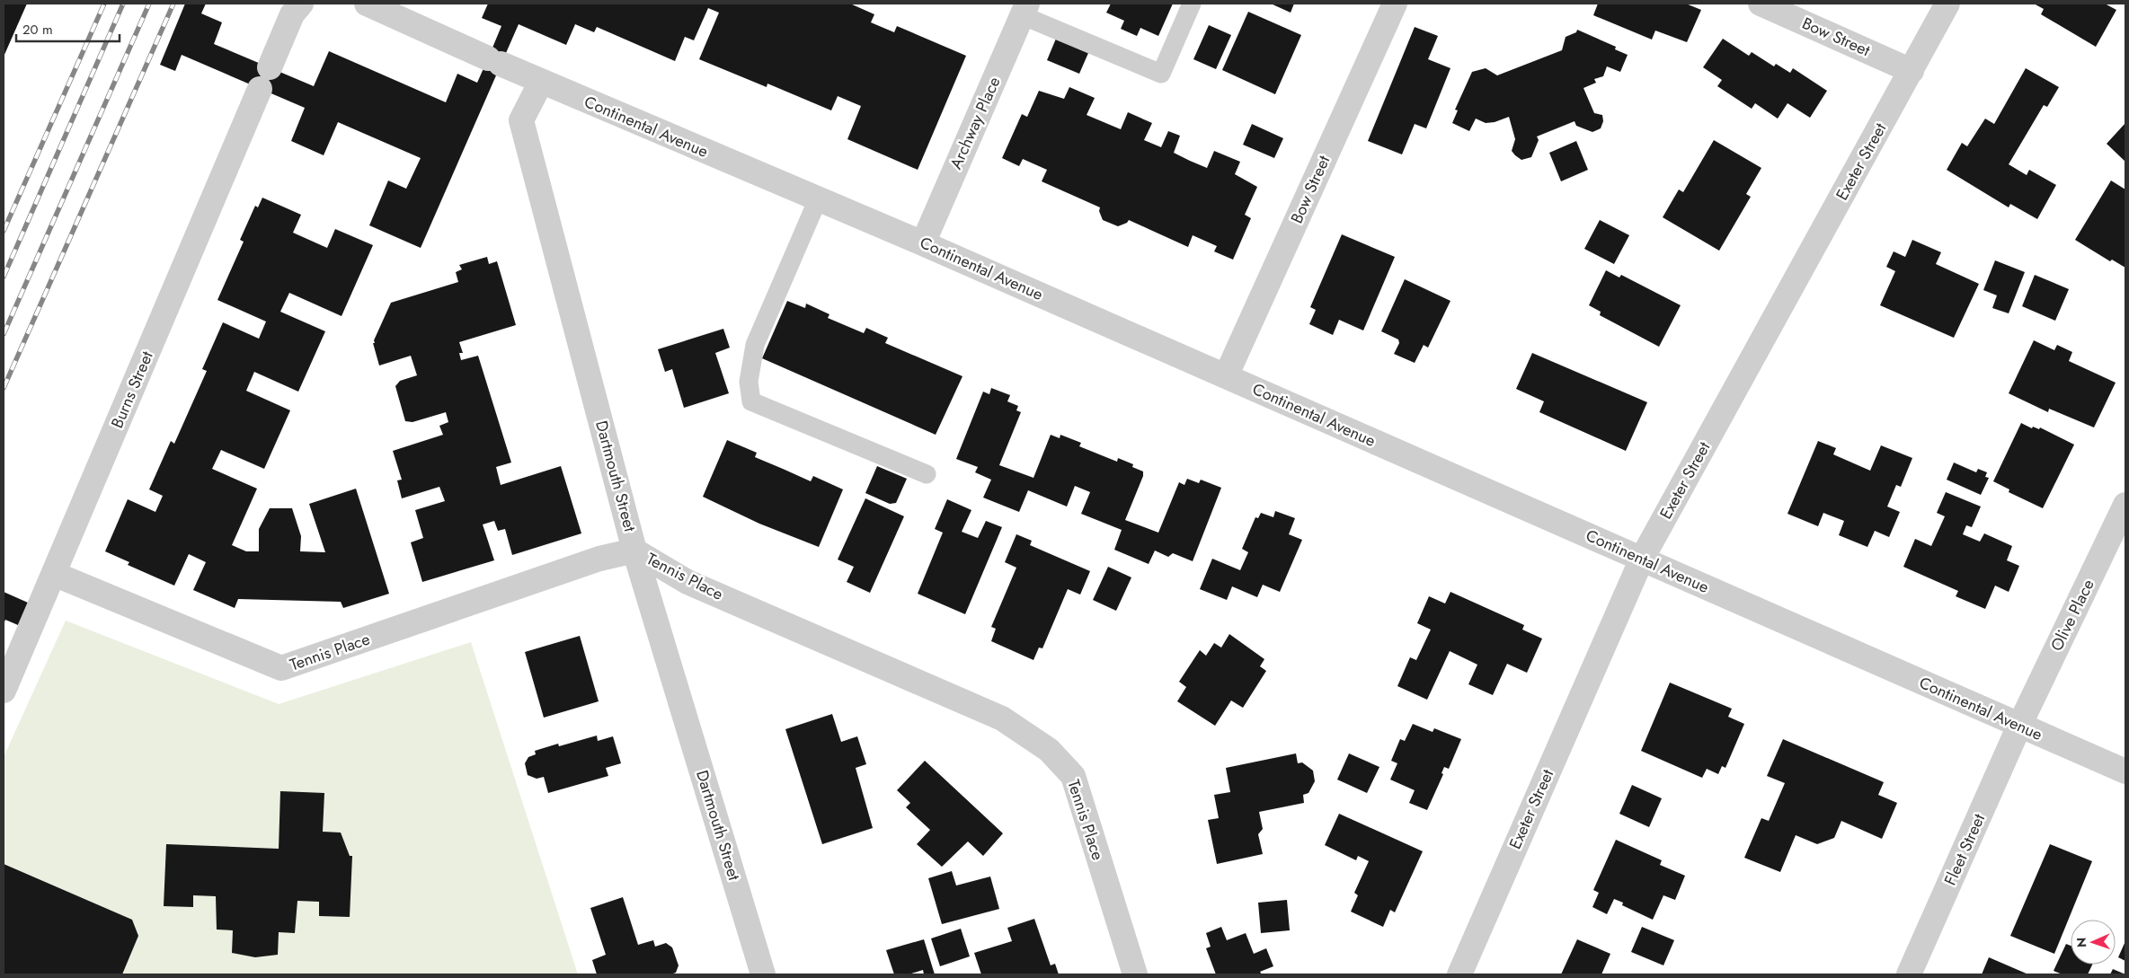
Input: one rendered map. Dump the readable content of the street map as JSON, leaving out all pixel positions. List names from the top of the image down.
{
  "streets": {
    "street": [
      "Bow Street",
      "Archway Place",
      "Continental Avenue",
      "Exeter Street",
      "Burns Street",
      "Dartmouth Street",
      "Tennis Place",
      "Olive Place",
      "Fleet Street"
    ]
  },
  "crossings": [
    ["Bow Street", "Continental Avenue"],
    ["Bow Street", "Exeter Street"],
    ["Archway Place", "Continental Avenue"],
    ["Continental Avenue", "Exeter Street"],
    ["Continental Avenue", "Dartmouth Street"],
    ["Continental Avenue", "Olive Place"],
    ["Continental Avenue", "Fleet Street"],
    ["Burns Street", "Tennis Place"],
    ["Dartmouth Street", "Tennis Place"],
    ["Olive Place", "Fleet Street"]
  ],
  "scale_bar": "20 m",
  "north": "left"
}
